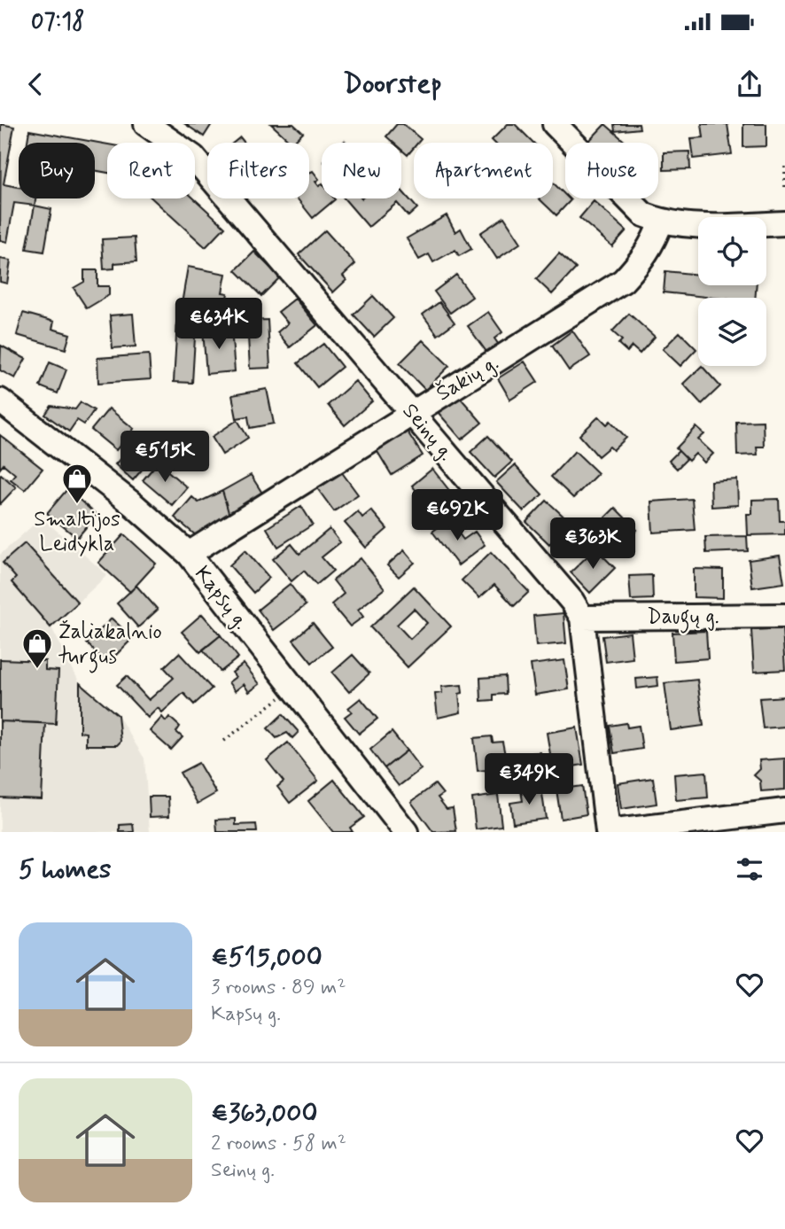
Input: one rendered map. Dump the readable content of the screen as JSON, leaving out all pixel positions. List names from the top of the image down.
{
  "streets": {
    "street": [
      "Šakių g.",
      "Seinų g.",
      "Kapsų g.",
      "Daugų g."
    ]
  },
  "crossings": [
    ["Šakių g.", "Seinų g."],
    ["Šakių g.", "Kapsų g."],
    ["Seinų g.", "Daugų g."]
  ],
  "places": {
    "shop": ["Smaltijos Leidykla", "Žaliakalnio turgus"]
  },
  "page": {
    "status": "07:18",
    "header": "Doorstep",
    "chip": [
      "Buy",
      "Rent",
      "Filters",
      "New",
      "Apartment",
      "House"
    ],
    "price": [
      "€634K",
      "€515K",
      "€692K",
      "€363K",
      "€349K"
    ],
    "heading": "5 homes",
    "list": [
      {
        "name": "€515,000",
        "note": "3 rooms · 89 m² · Kapsų g."
      },
      {
        "name": "€363,000",
        "note": "2 rooms · 58 m² · Seinų g."
      }
    ]
  }
}
